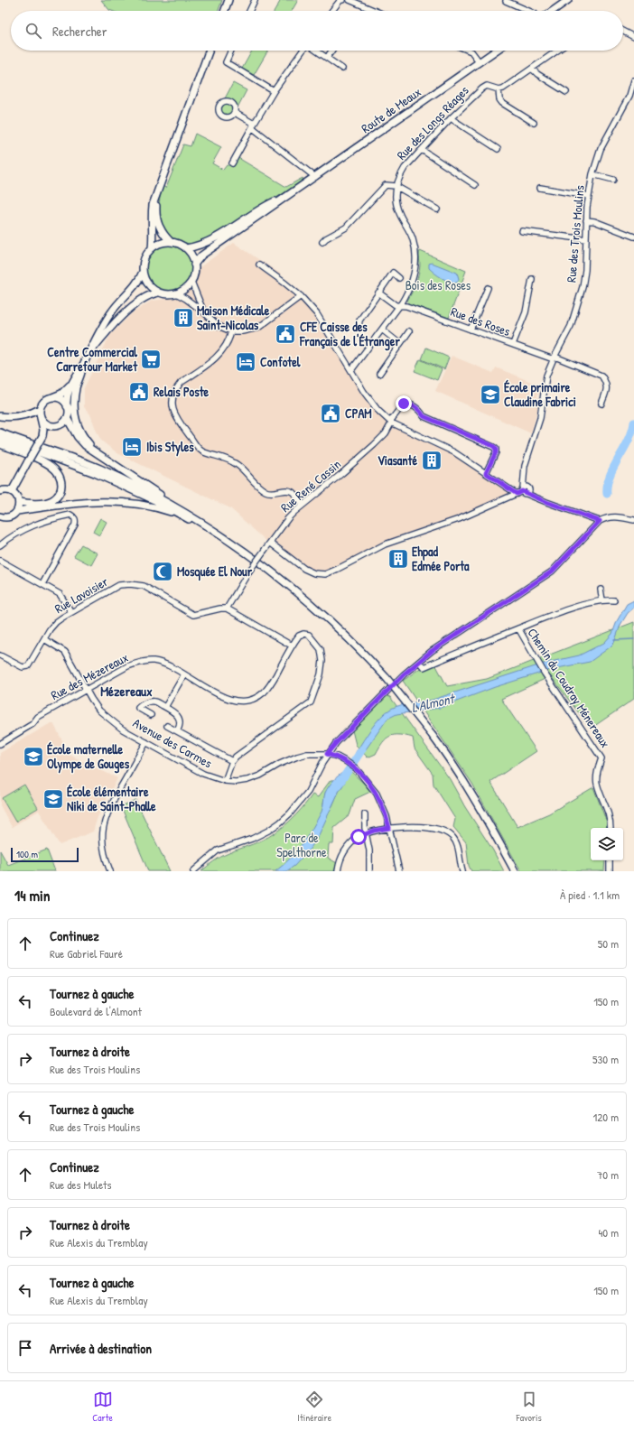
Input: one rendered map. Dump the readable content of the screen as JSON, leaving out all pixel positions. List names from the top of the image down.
{
  "streets": {
    "main road": ["Route de Meaux"],
    "street": [
      "Rue des Longs Réages",
      "Rue des Trois Moulins",
      "Rue des Roses",
      "Rue René Cassin",
      "Rue Lavoisier",
      "Rue des Mézereaux",
      "Chemin du Coudray Ménereaux",
      "Avenue des Carmes"
    ]
  },
  "crossings": [
    ["Rue des Trois Moulins", "Rue des Roses"],
    ["Rue René Cassin", "Rue Lavoisier"],
    ["Rue Lavoisier", "Avenue des Carmes"],
    ["Rue des Mézereaux", "Avenue des Carmes"]
  ],
  "districts": ["Mézereaux"],
  "water": ["L'Almont"],
  "parks": ["Bois des Roses", "Parc de Spelthorne"],
  "places": {
    "building": ["Maison Médicale Saint-Nicolas", "Viasanté", "Ehpad Edmée Porta"],
    "public building": ["CFE Caisse des Français de l'Étranger", "Relais Poste", "CPAM"],
    "supermarket": ["Centre Commercial Carrefour Market"],
    "hotel": ["Confotel", "Ibis Styles"],
    "school or university": ["École primaire Claudine Fabrici", "École maternelle Olympe de Gouges", "École élémentaire Niki de Saint-Phalle"],
    "mosque": ["Mosquée El Nour"]
  },
  "scale_bar": "100 m",
  "page": {
    "search": "Rechercher",
    "scale": "100 m",
    "heading": ["14 min", "À pied · 1.1 km"],
    "list": [
      ["Continuez", "Rue Gabriel Fauré", "50 m"],
      ["Tournez à gauche", "Boulevard de l'Almont", "150 m"],
      ["Tournez à droite", "Rue des Trois Moulins", "530 m"],
      ["Tournez à gauche", "Rue des Trois Moulins", "120 m"],
      ["Continuez", "Rue des Mulets", "70 m"],
      ["Tournez à droite", "Rue Alexis du Tremblay", "40 m"],
      ["Tournez à gauche", "Rue Alexis du Tremblay", "150 m"],
      "Arrivée à destination"
    ],
    "nav": ["Carte", "Itinéraire", "Favoris"]
  }
}
